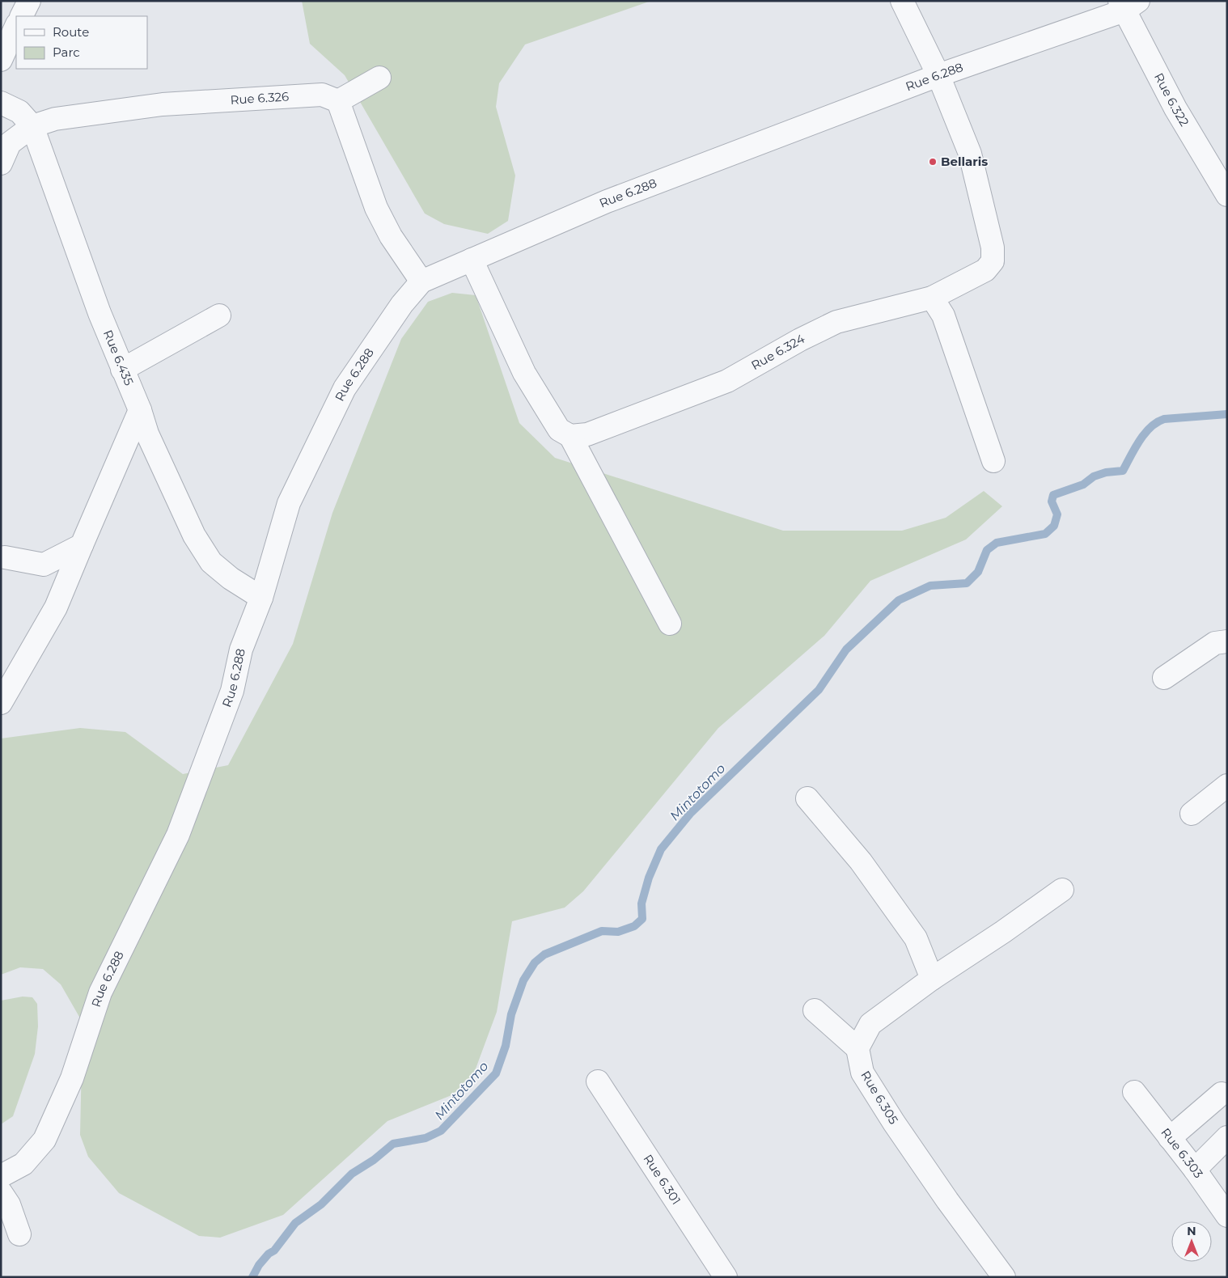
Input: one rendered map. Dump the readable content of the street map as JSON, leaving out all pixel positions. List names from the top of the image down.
{
  "streets": {
    "street": [
      "Rue 6.288",
      "Rue 6.326",
      "Rue 6.322",
      "Rue 6.324",
      "Rue 6.435",
      "Rue 6.305",
      "Rue 6.303",
      "Rue 6.301"
    ]
  },
  "crossings": [
    ["Rue 6.288", "Rue 6.322"],
    ["Rue 6.288", "Rue 6.324"],
    ["Rue 6.288", "Rue 6.435"],
    ["Rue 6.326", "Rue 6.435"]
  ],
  "water": ["Mintotomo"],
  "places": ["Bellaris"],
  "legend": ["Route", "Parc"],
  "north": "top"
}
